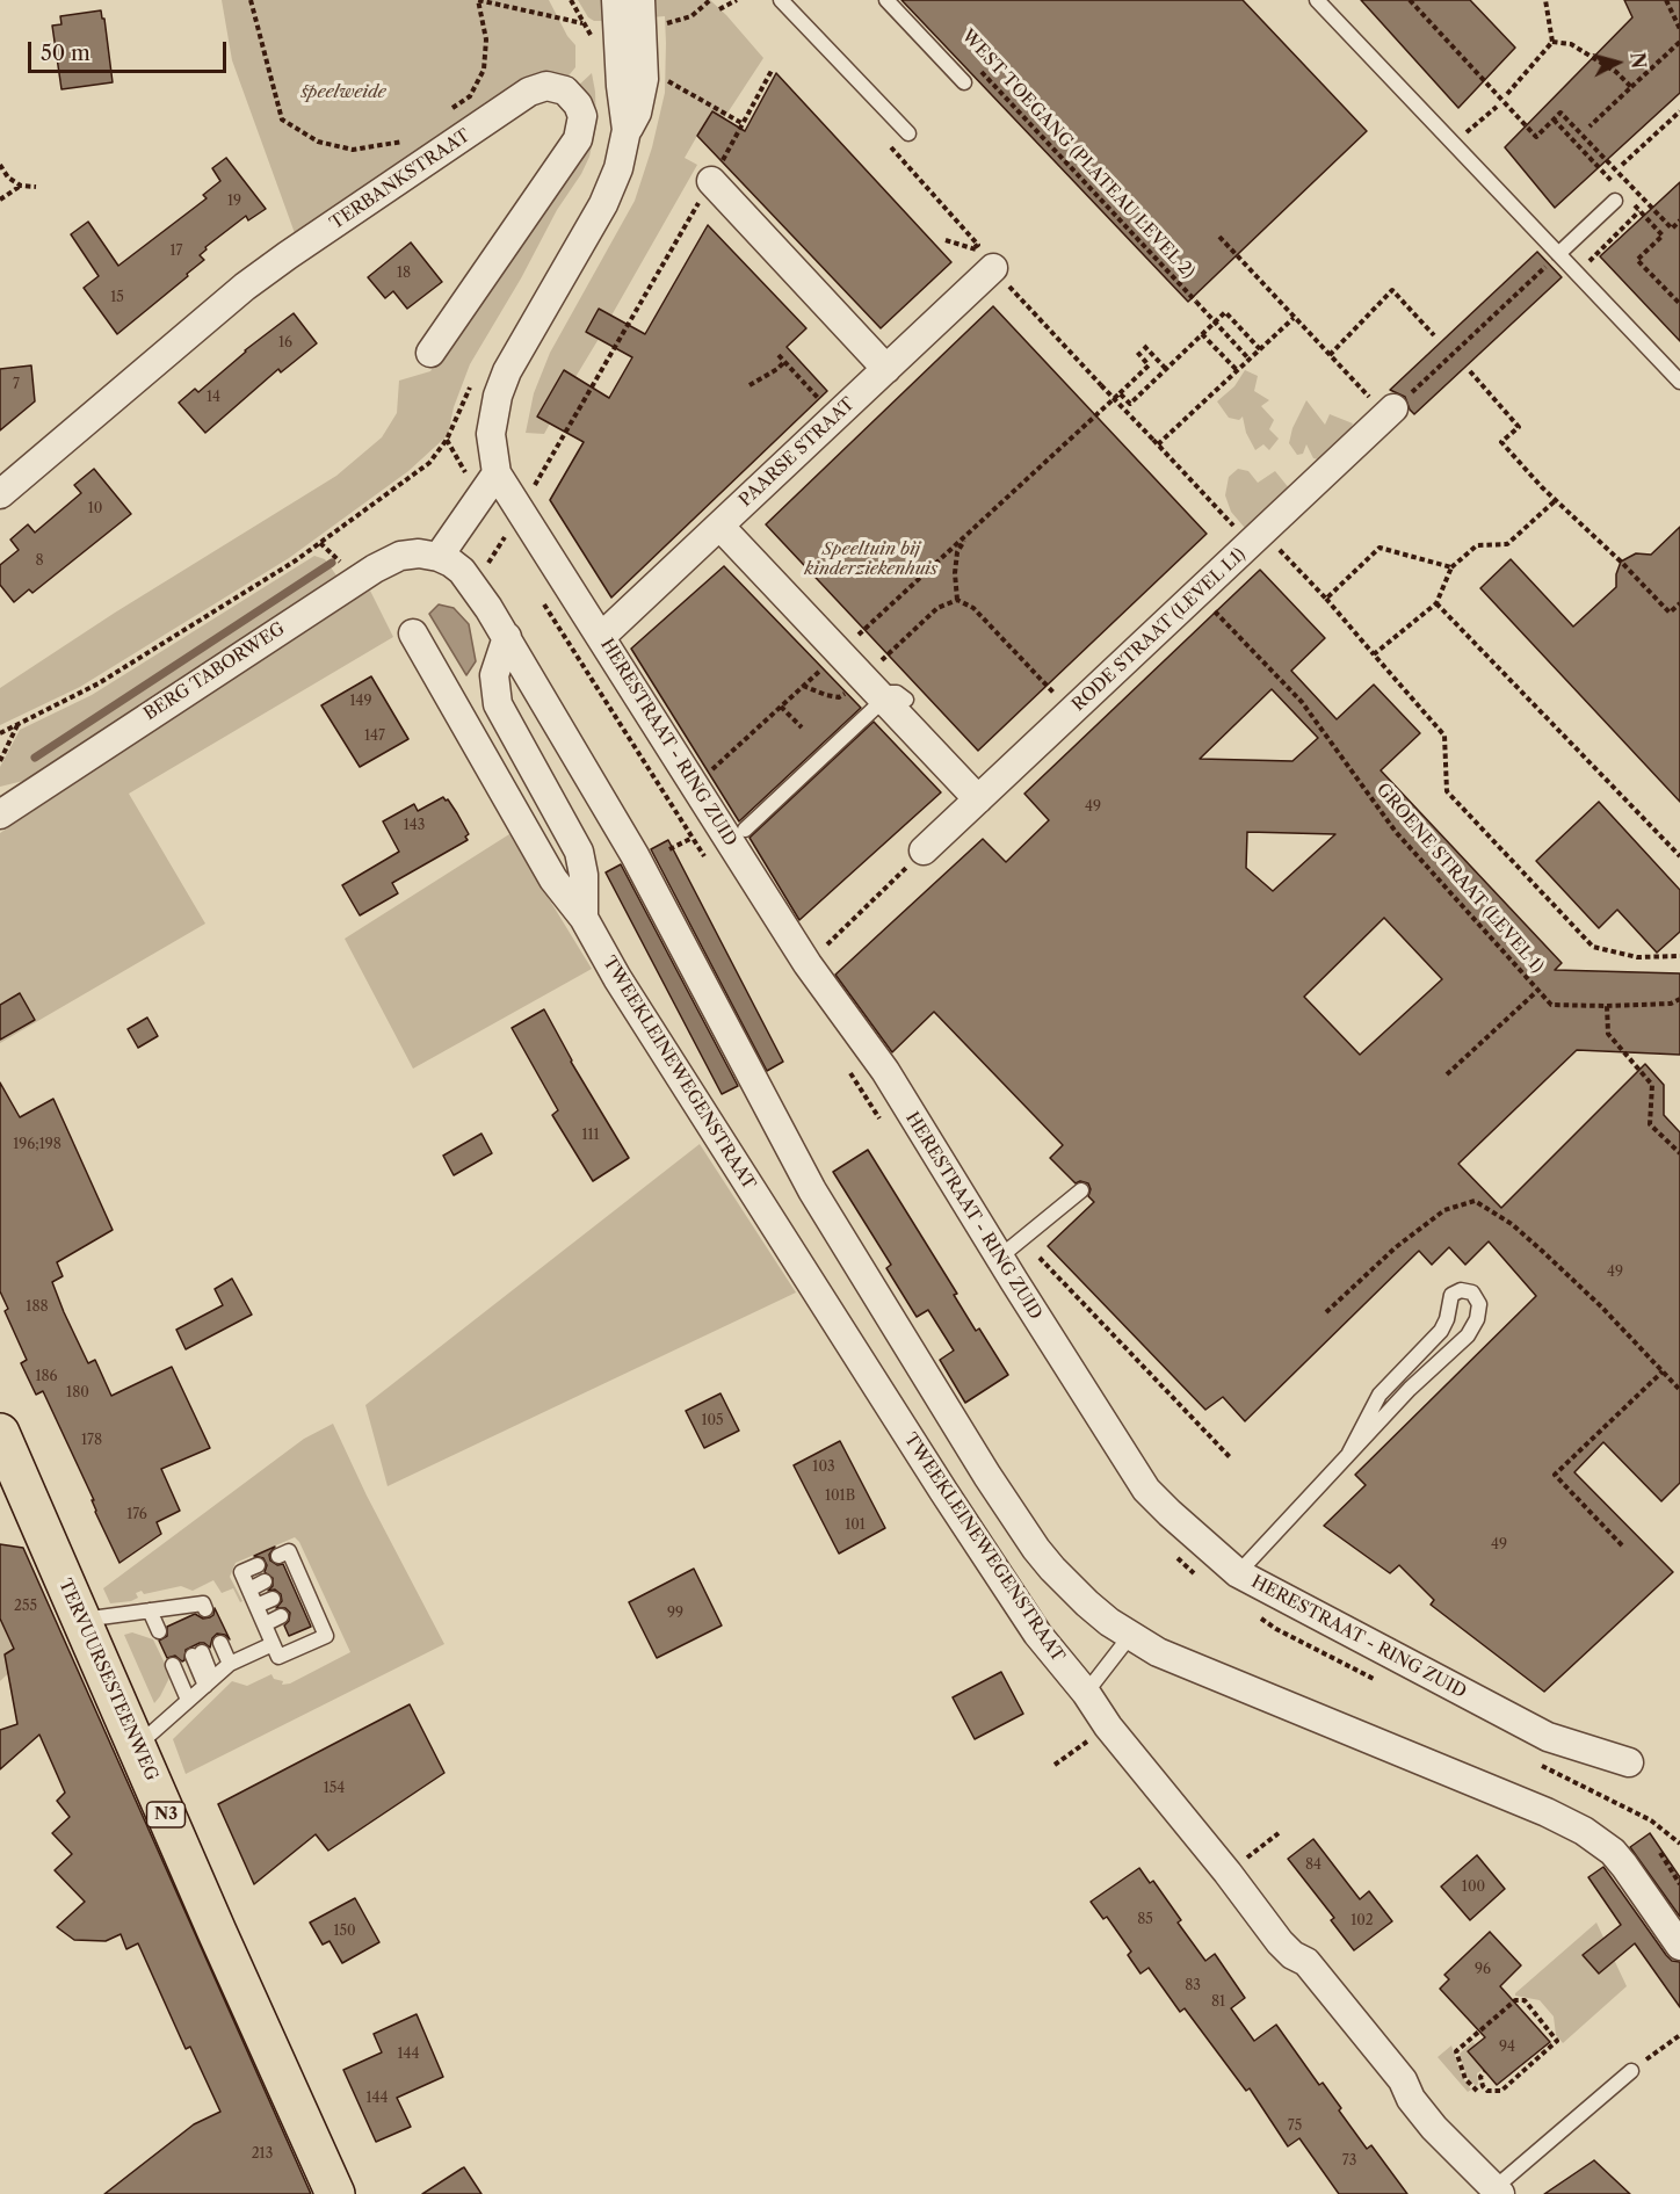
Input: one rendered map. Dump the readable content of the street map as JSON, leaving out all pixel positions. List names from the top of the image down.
{
  "streets": {
    "main road": ["TERVUURSESTEENWEG", "N3"],
    "street": [
      "TERBANKSTRAAT",
      "PAARSE STRAAT",
      "RODE STRAAT (LEVEL L1)",
      "BERG TABORWEG",
      "HERESTRAAT - RING ZUID",
      "TWEEKLEINEWEGENSTRAAT"
    ],
    "path": ["WEST TOEGANG (PLATEAU LEVEL 2)", "GROENE STRAAT (LEVEL 1)"]
  },
  "crossings": [
    ["PAARSE STRAAT", "HERESTRAAT - RING ZUID"],
    ["RODE STRAAT (LEVEL L1)", "GROENE STRAAT (LEVEL 1)"]
  ],
  "parks": ["speelweide", "Speeltuin bij kinderziekenhuis"],
  "house_numbers": [
    "19",
    "17",
    "18",
    "15",
    "16",
    "7",
    "14",
    "10",
    "8",
    "149",
    "147",
    "49",
    "143",
    "111",
    "196;198",
    "49",
    "188",
    "186",
    "180",
    "105",
    "178",
    "103",
    "101B",
    "176",
    "101",
    "49",
    "255",
    "99",
    "154",
    "84",
    "100",
    "85",
    "102",
    "150",
    "96",
    "83",
    "81",
    "94",
    "144",
    "144",
    "75",
    "213",
    "73"
  ],
  "scale_bar": "50 m",
  "north": "right"
}
